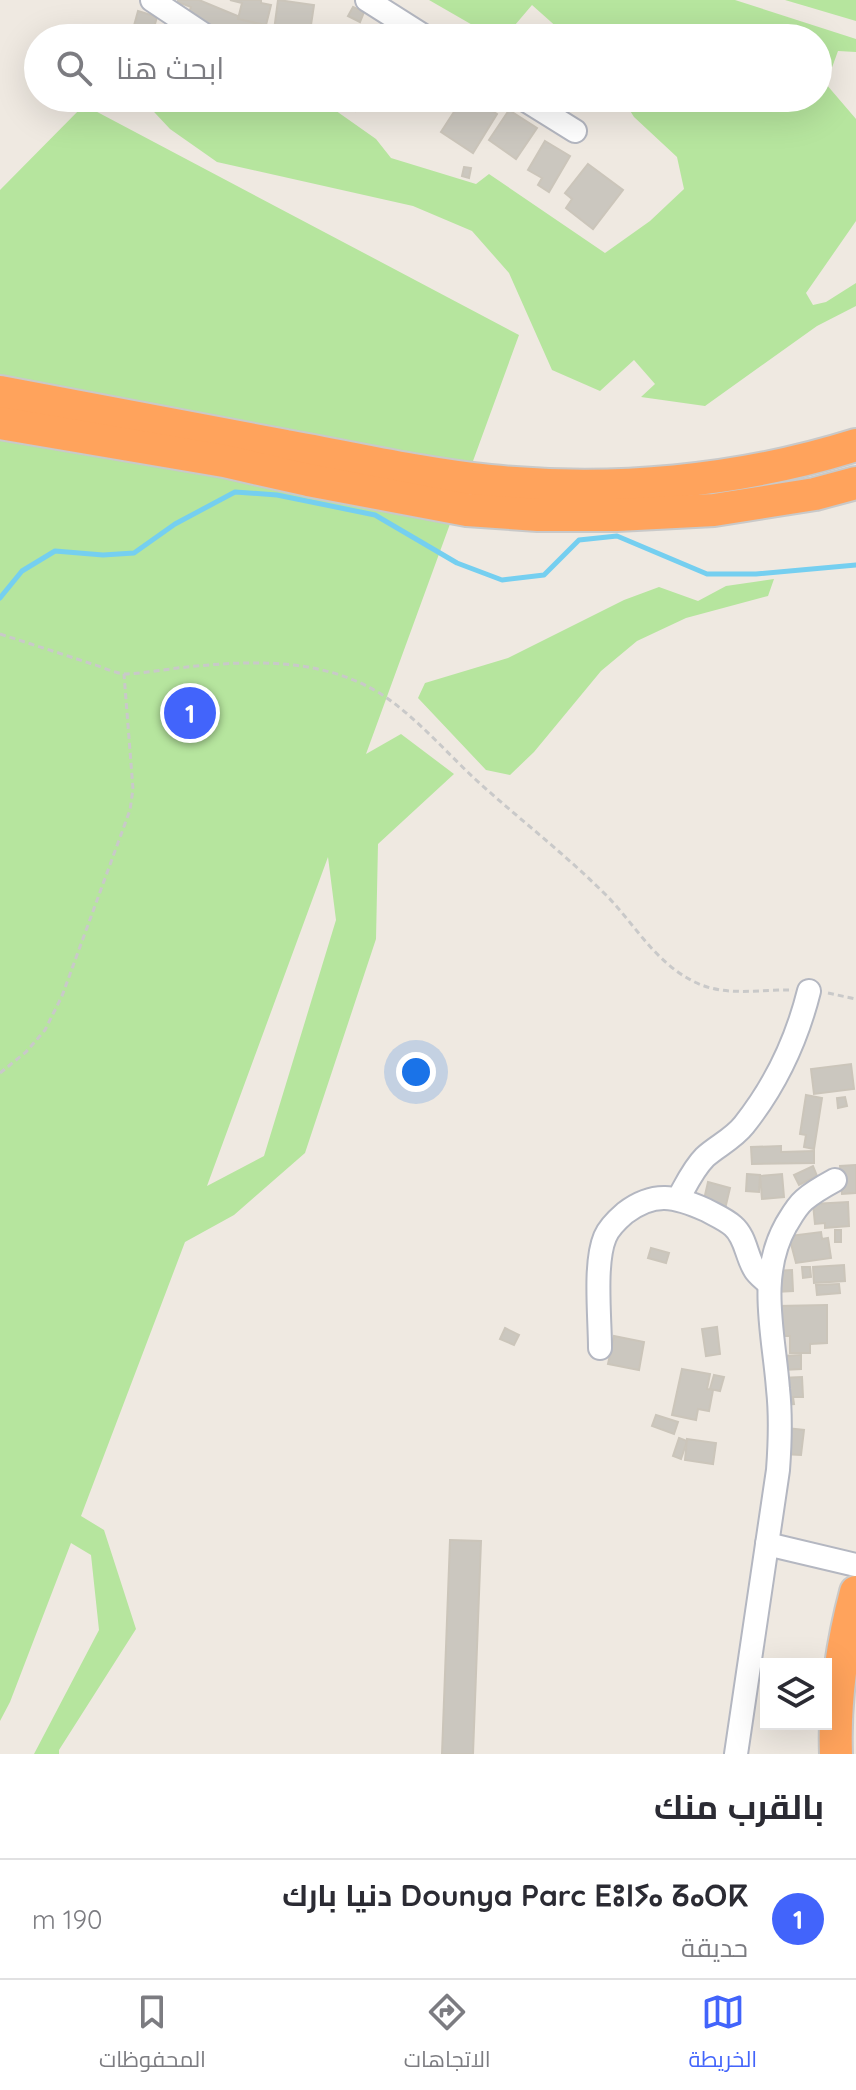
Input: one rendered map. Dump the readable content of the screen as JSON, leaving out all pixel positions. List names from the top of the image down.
{
  "page": {
    "search": "ابحث هنا",
    "pins": "1",
    "heading": "بالقرب منك",
    "list": [
      {
        "mark": "1",
        "name": "Dounya Parc ⴹⵓⵏⵢⴰ ⵒⴰⵔⴽ دنيا بارك",
        "note": "حديقة",
        "value": "190 m"
      }
    ],
    "nav": ["الخريطة", "الاتجاهات", "المحفوظات"]
  }
}
